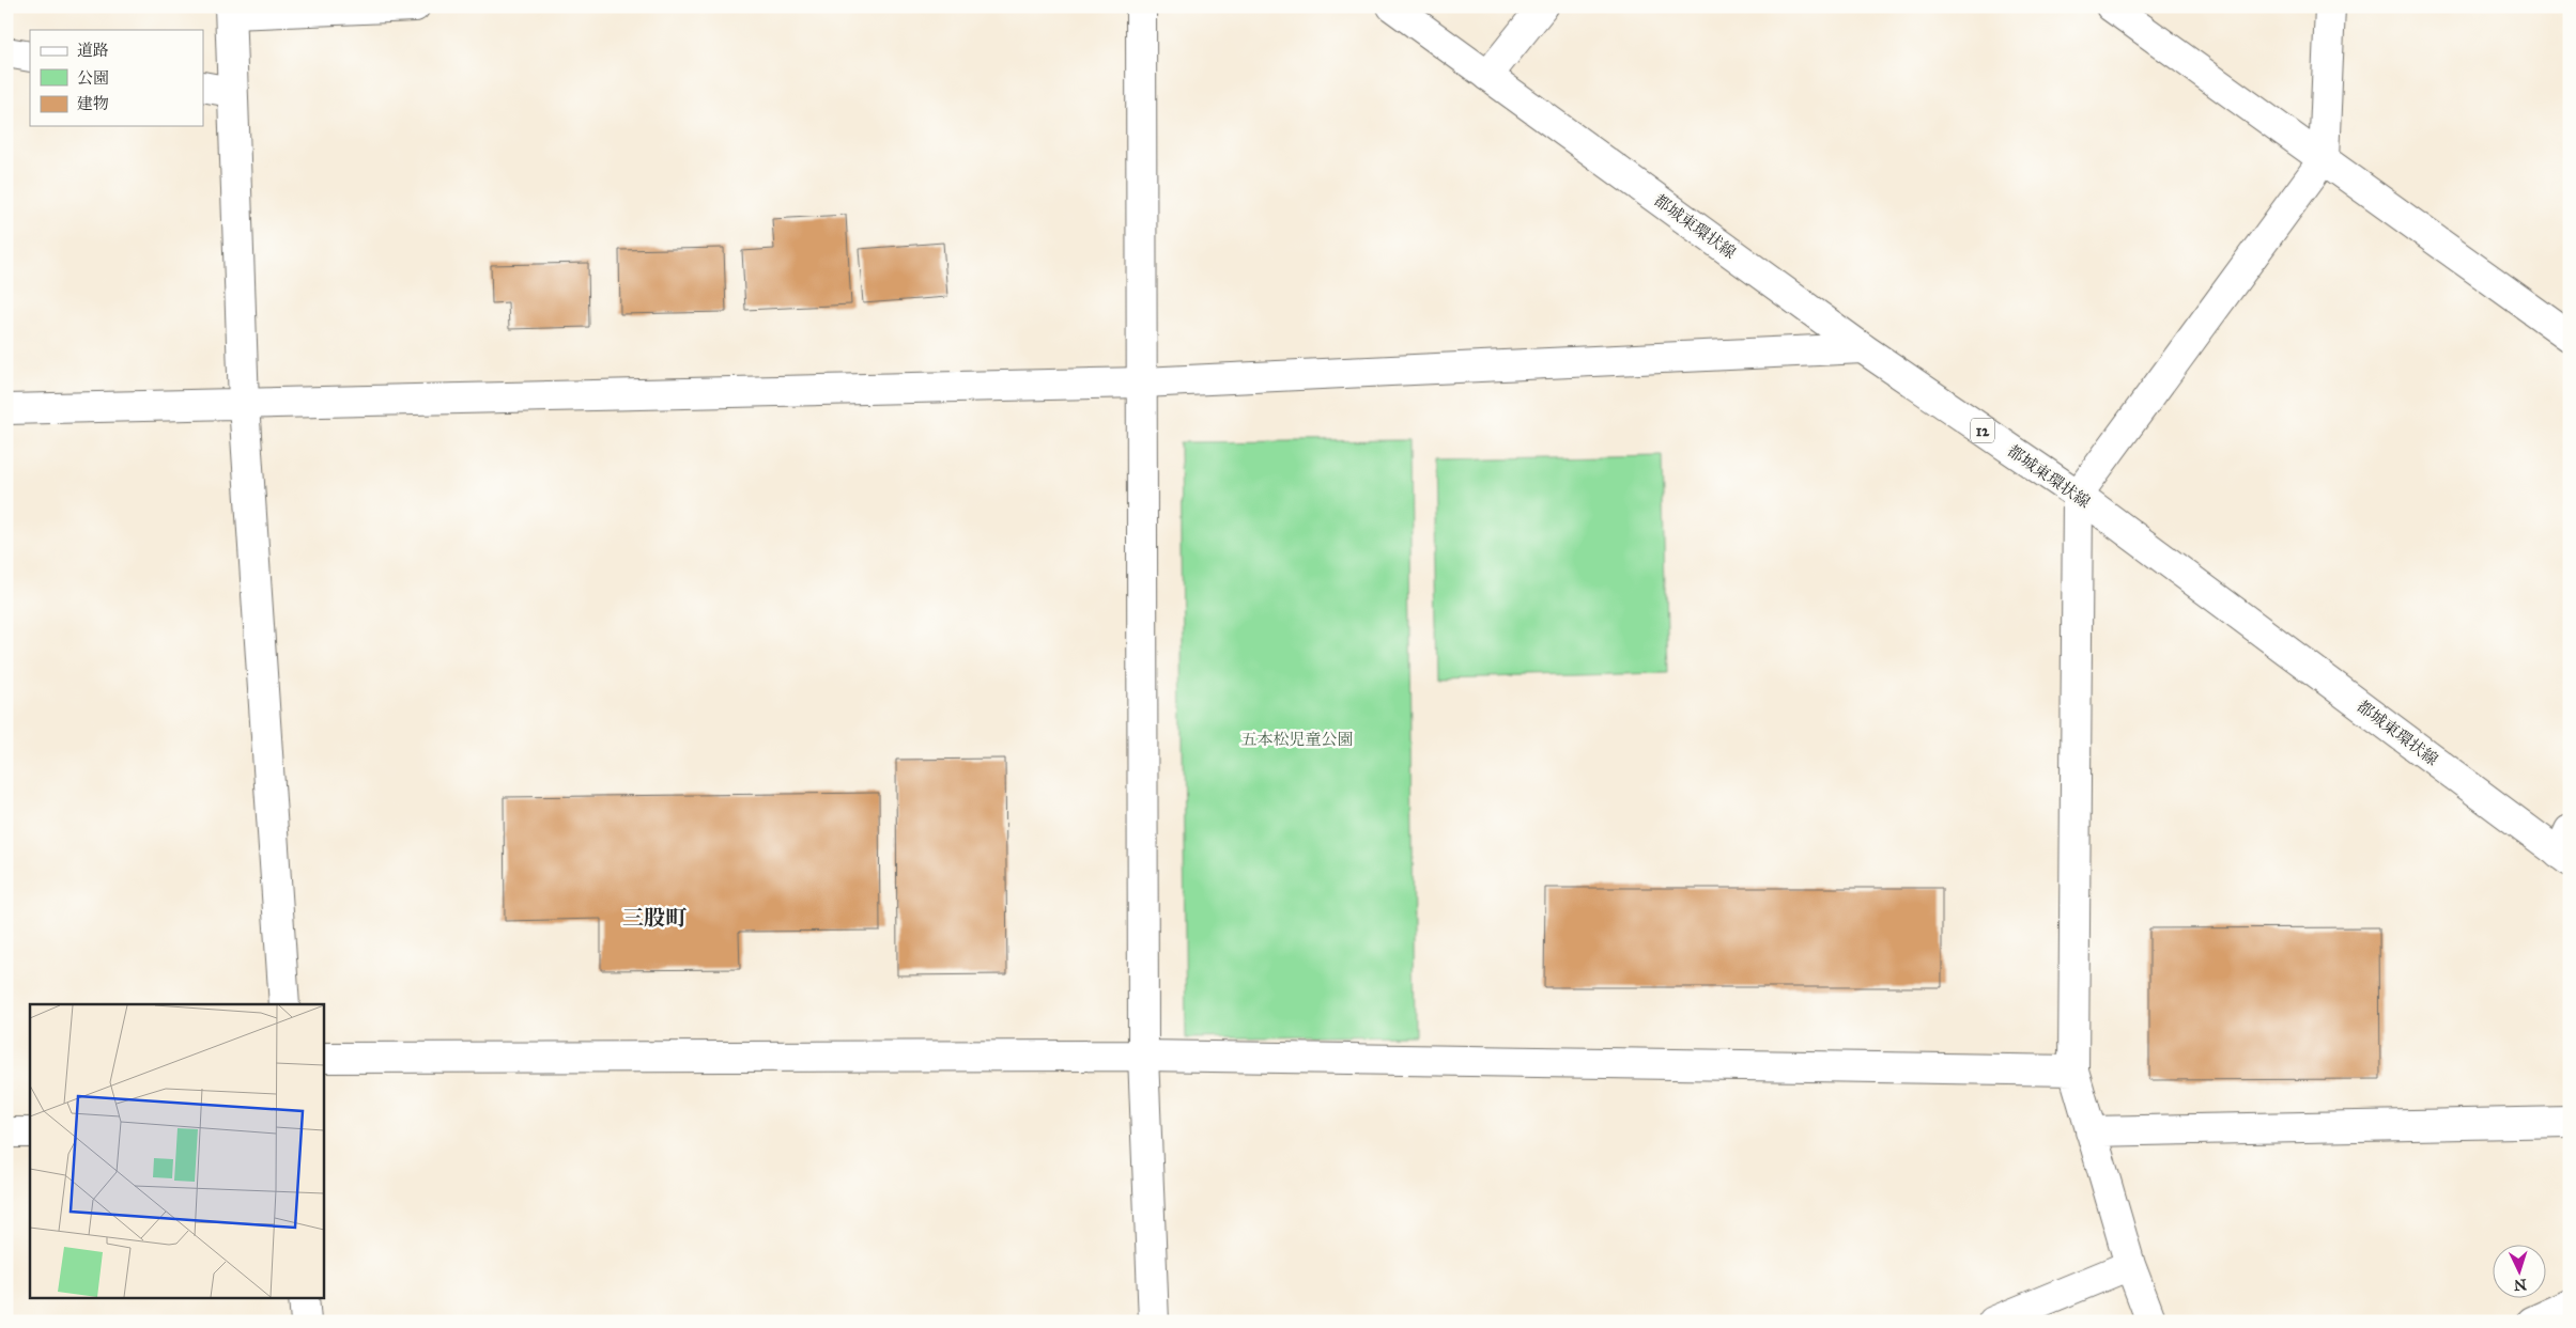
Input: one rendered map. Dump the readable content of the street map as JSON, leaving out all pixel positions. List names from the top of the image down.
{
  "streets": {
    "street": ["都城東環状線", "12"]
  },
  "districts": ["三股町"],
  "parks": ["五本松児童公園"],
  "legend": ["道路", "公園", "建物"],
  "north": "bottom"
}
